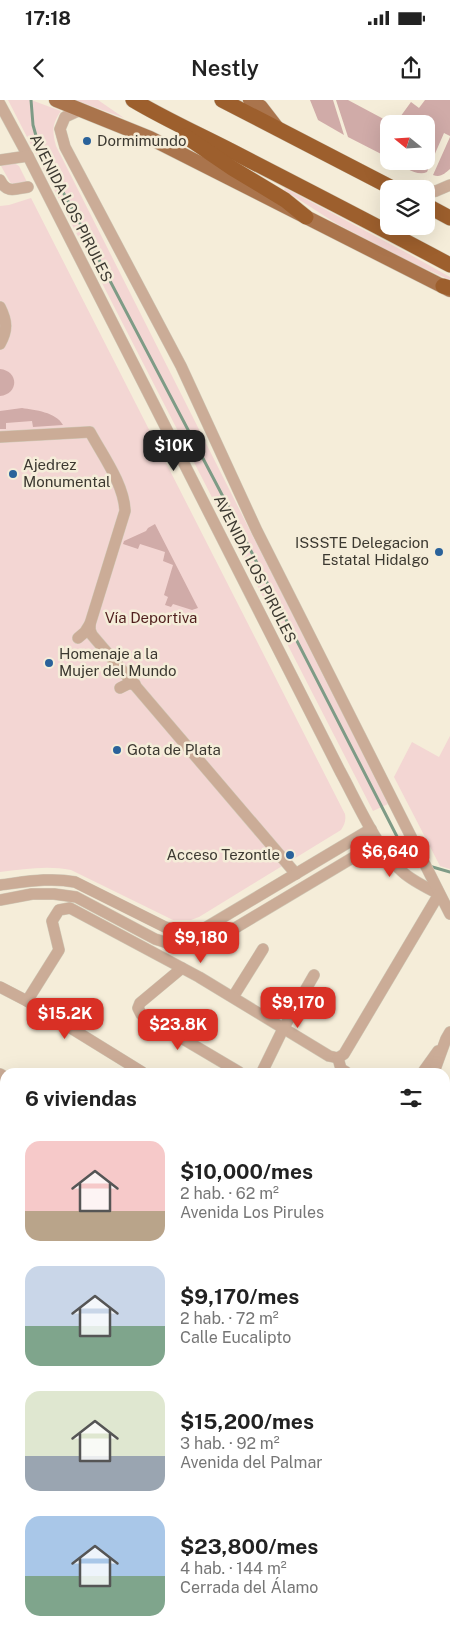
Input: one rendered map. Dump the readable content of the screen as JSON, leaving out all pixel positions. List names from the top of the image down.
{
  "streets": {
    "street": ["AVENIDA LOS PIRULES"]
  },
  "parks": ["Vía Deportiva"],
  "places": [
    "Dormimundo",
    "Ajedrez Monumental",
    "ISSSTE Delegacion Estatal Hidalgo",
    "Homenaje a la Mujer del Mundo",
    "Gota de Plata",
    "Acceso Tezontle"
  ],
  "north": "left",
  "page": {
    "status": "17:18",
    "header": "Nestly",
    "price": [
      "$10K",
      "$6,640",
      "$9,180",
      "$9,170",
      "$15.2K",
      "$23.8K"
    ],
    "heading": "6 viviendas",
    "list": [
      {
        "name": "$10,000/mes",
        "note": "2 hab. · 62 m² · Avenida Los Pirules"
      },
      {
        "name": "$9,170/mes",
        "note": "2 hab. · 72 m² · Calle Eucalipto"
      },
      {
        "name": "$15,200/mes",
        "note": "3 hab. · 92 m² · Avenida del Palmar"
      },
      {
        "name": "$23,800/mes",
        "note": "4 hab. · 144 m² · Cerrada del Álamo"
      }
    ]
  }
}
